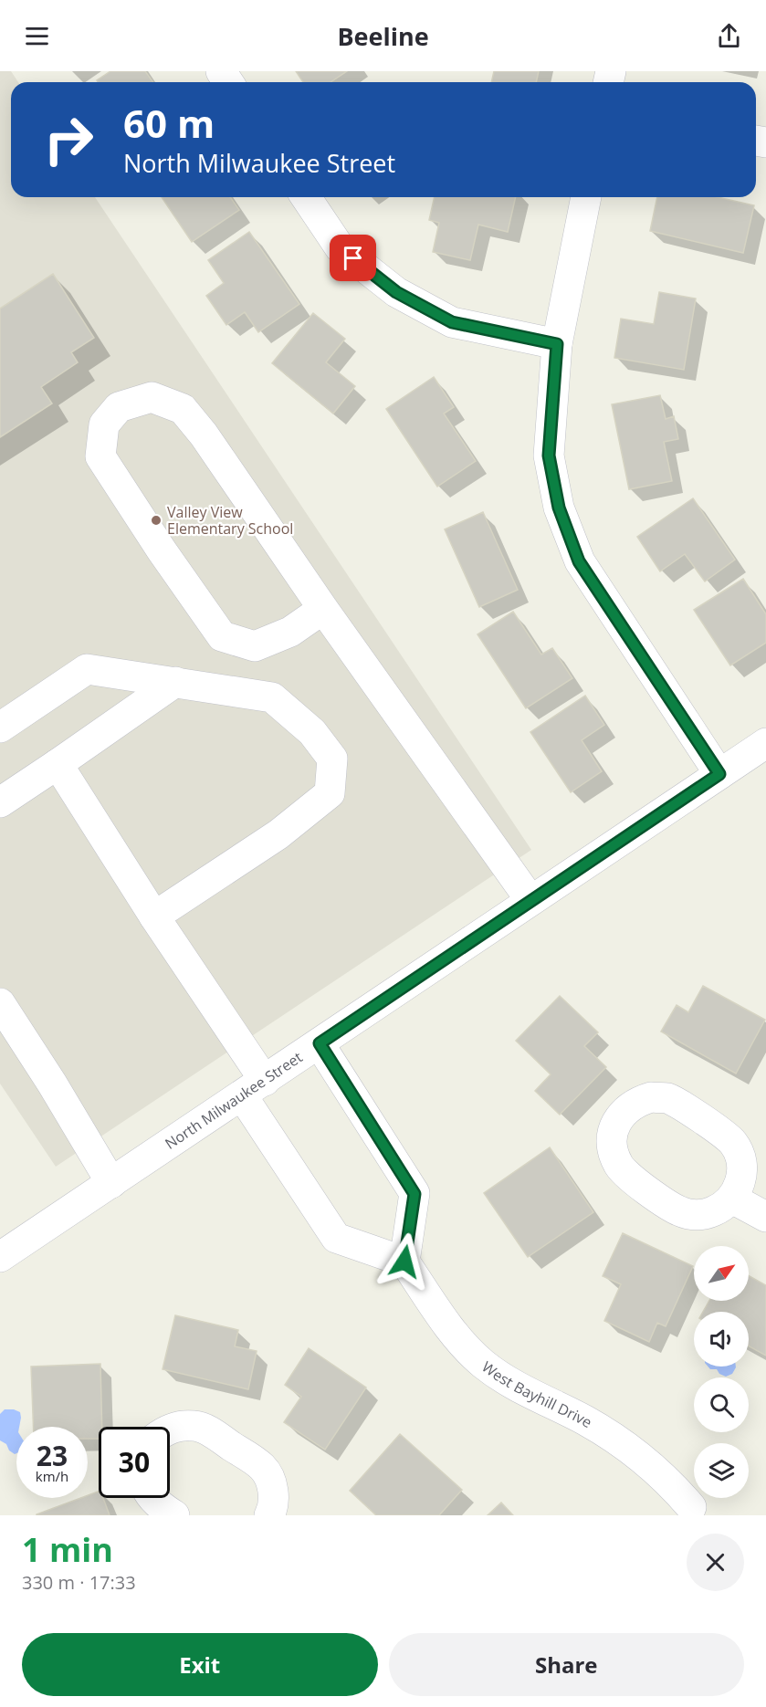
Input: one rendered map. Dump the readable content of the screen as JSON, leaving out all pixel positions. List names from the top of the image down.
{
  "streets": {
    "street": ["North Milwaukee Street", "West Bayhill Drive"]
  },
  "places": ["Valley View Elementary School"],
  "north": "top right",
  "page": {
    "header": "Beeline",
    "turn": ["60 m", "North Milwaukee Street"],
    "speed": "23 km/h",
    "limit": "30",
    "heading": ["1 min", "330 m · 17:33"],
    "buttons": ["Exit", "Share"]
  }
}
